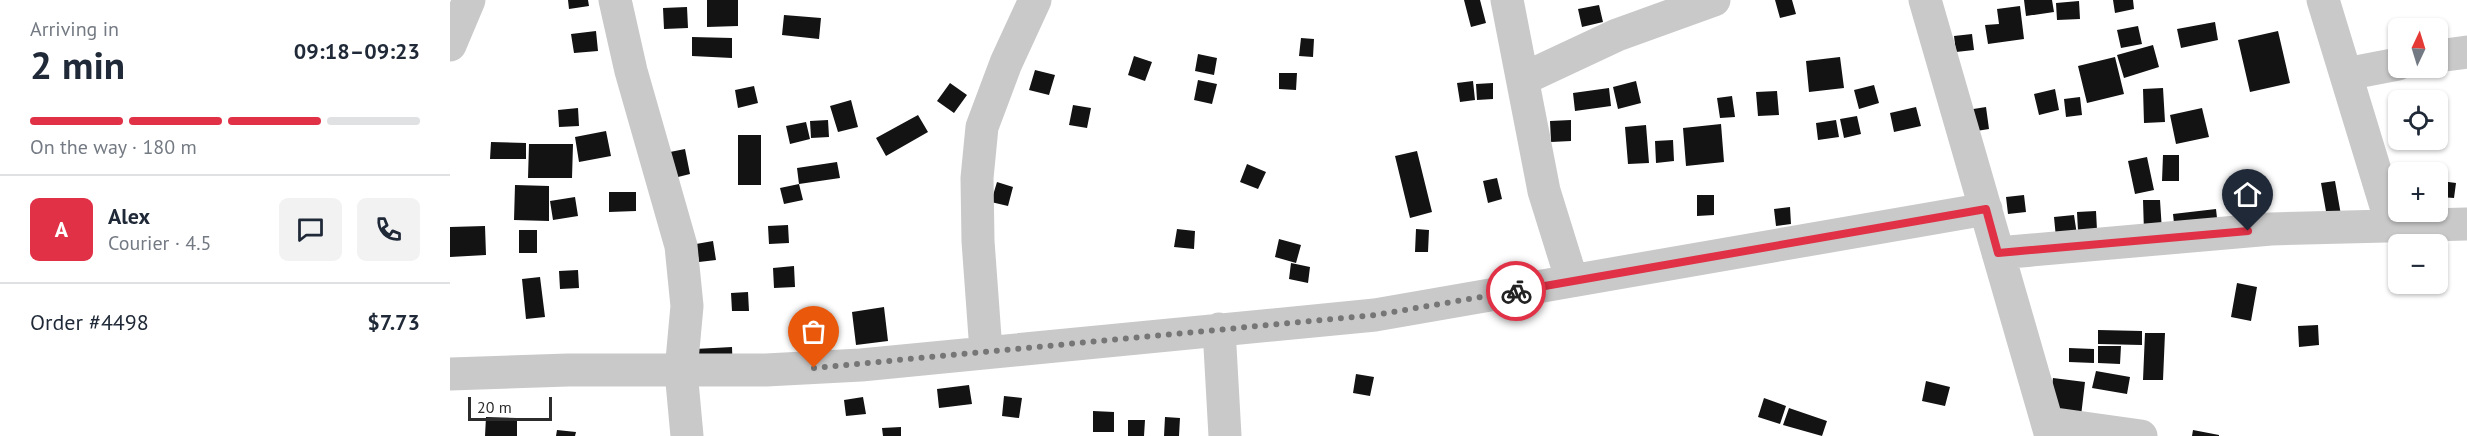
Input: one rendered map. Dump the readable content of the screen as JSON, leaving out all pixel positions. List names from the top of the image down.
{
  "scale_bar": "20 m",
  "north": "top",
  "page": {
    "heading": ["2 min", "Arriving in", "09:18–09:23"],
    "panel": [
      "Alex",
      "Courier · 4.5",
      "Order #4498",
      "$7.73"
    ],
    "map_buttons": ["+", "−"],
    "bar": "On the way · 180 m",
    "round": "A",
    "scale": "20 m"
  }
}
